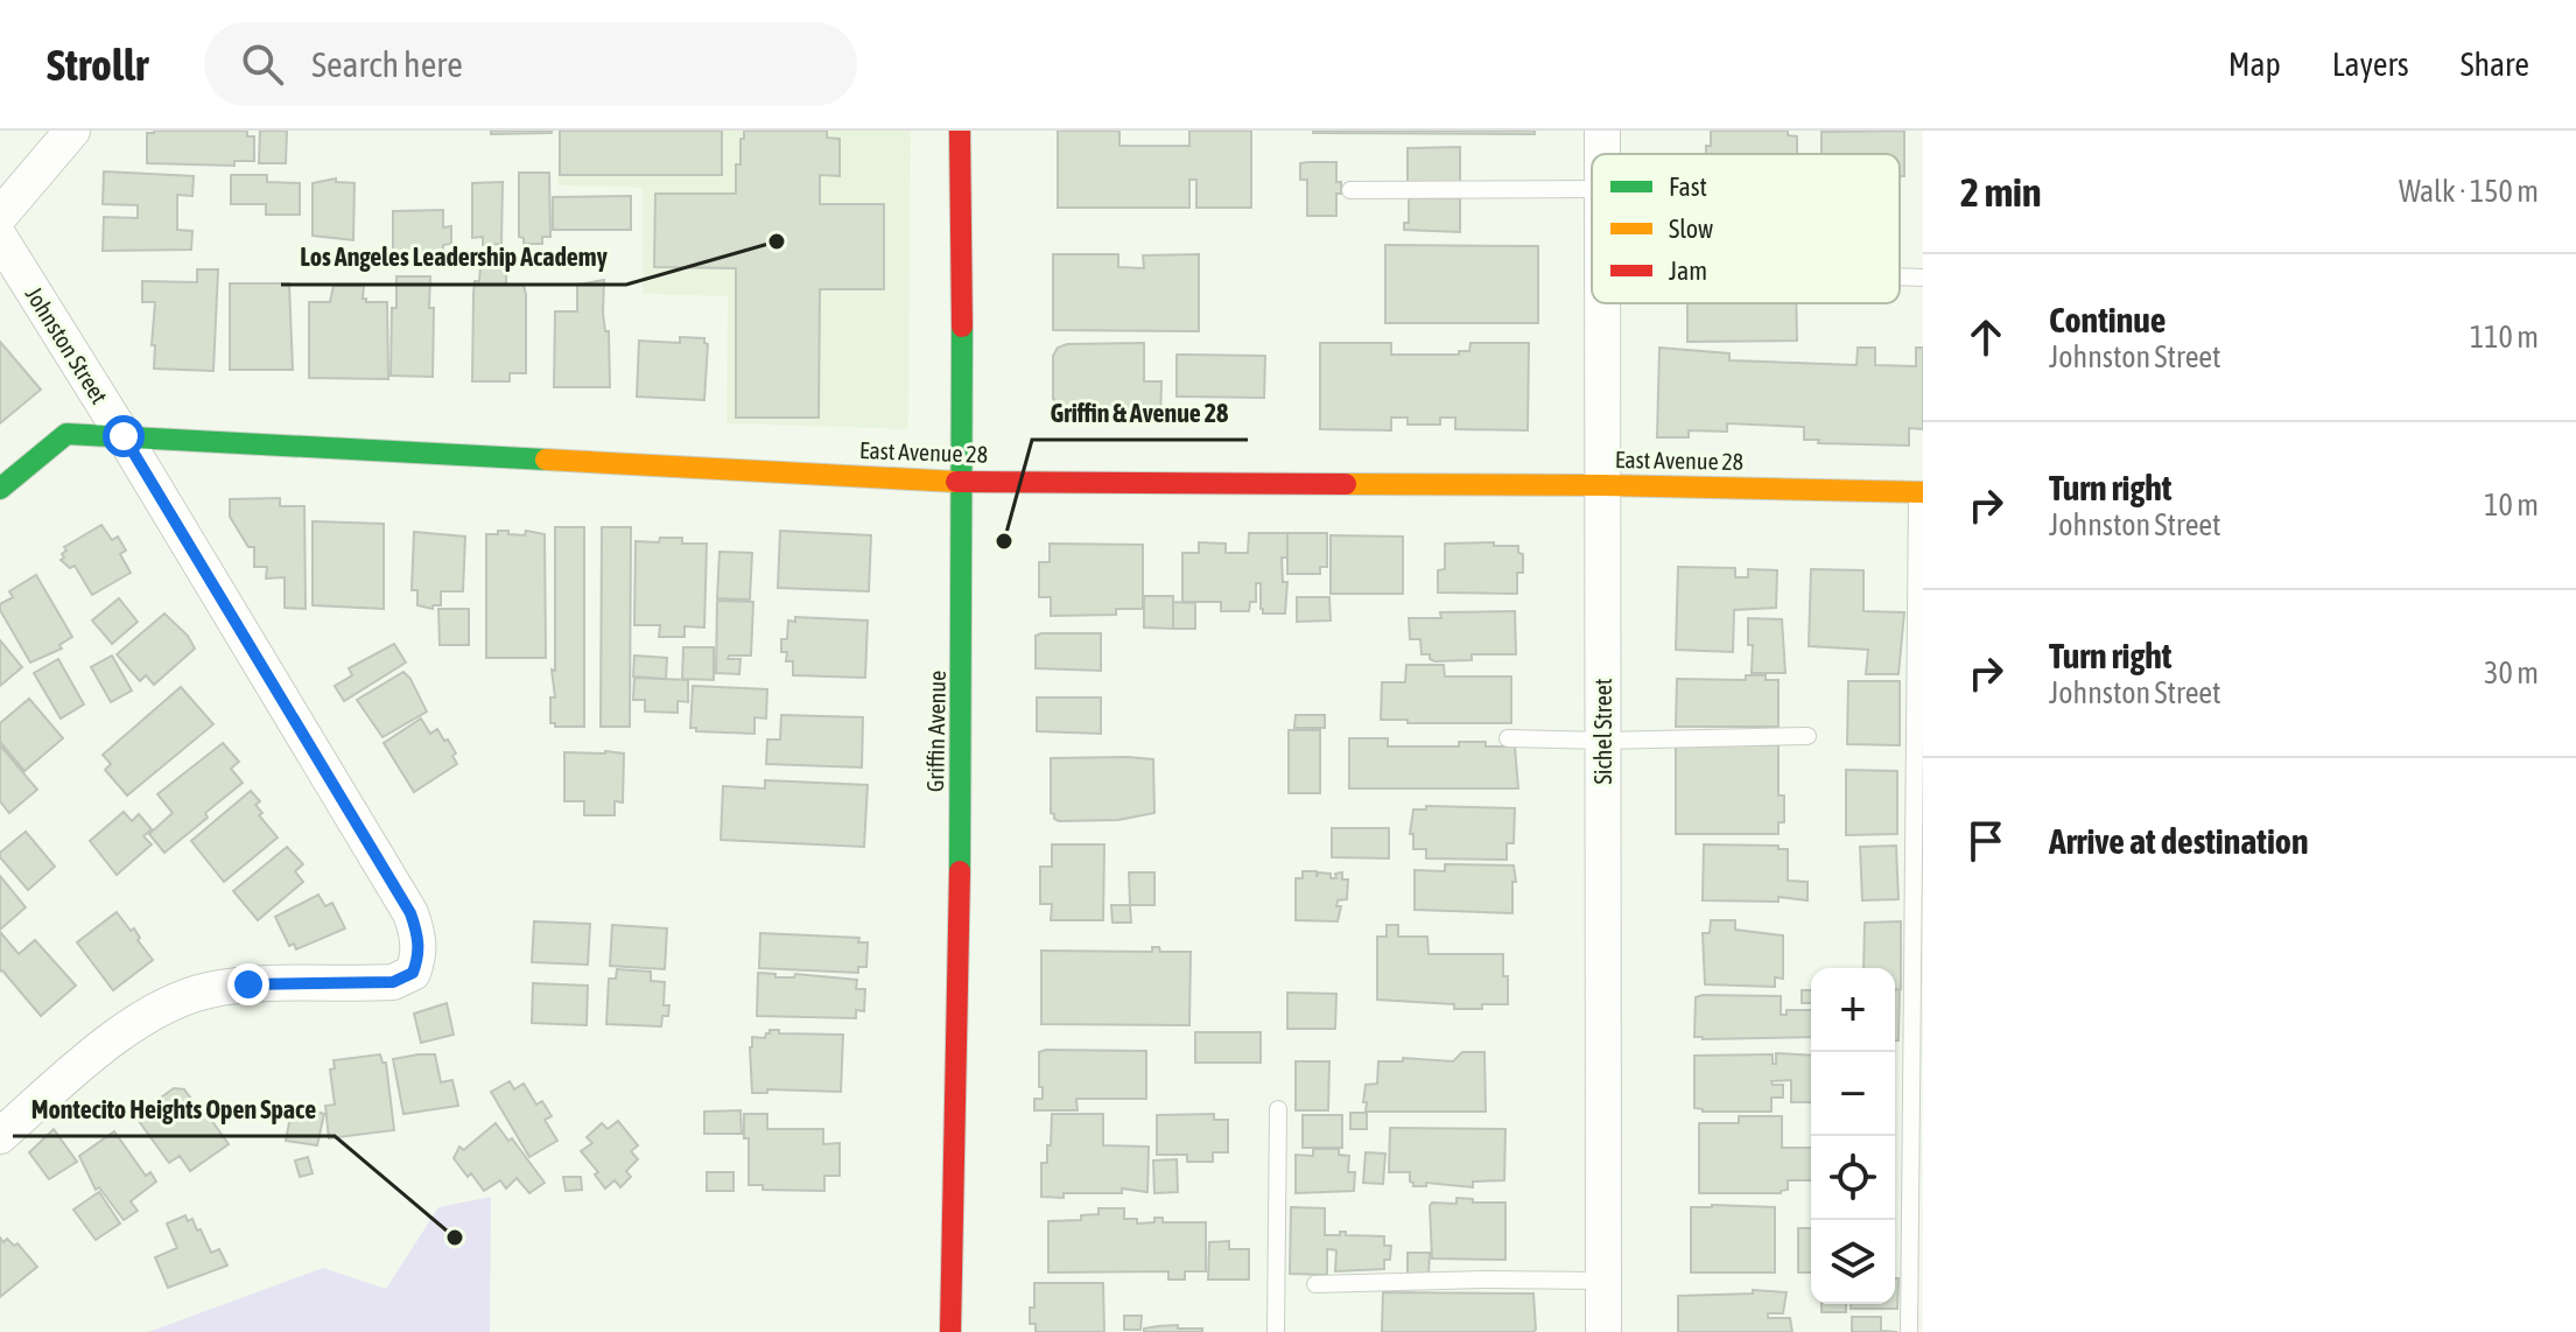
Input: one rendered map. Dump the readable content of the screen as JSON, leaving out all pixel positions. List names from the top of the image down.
{
  "streets": {
    "street": [
      "Johnston Street",
      "East Avenue 28",
      "Griffin Avenue",
      "Sichel Street"
    ]
  },
  "crossings": [
    ["Johnston Street", "East Avenue 28"],
    ["East Avenue 28", "Griffin Avenue"],
    ["East Avenue 28", "Sichel Street"]
  ],
  "places": ["Los Angeles Leadership Academy", "Griffin & Avenue 28", "Montecito Heights Open Space"],
  "legend": ["Fast", "Slow", "Jam"],
  "page": {
    "header": "Strollr",
    "search": "Search here",
    "nav": ["Map", "Layers", "Share"],
    "heading": ["2 min", "Walk · 150 m"],
    "list": [
      ["Continue", "Johnston Street", "110 m"],
      ["Turn right", "Johnston Street", "10 m"],
      ["Turn right", "Johnston Street", "30 m"],
      "Arrive at destination"
    ],
    "map_buttons": ["+", "−"]
  }
}
